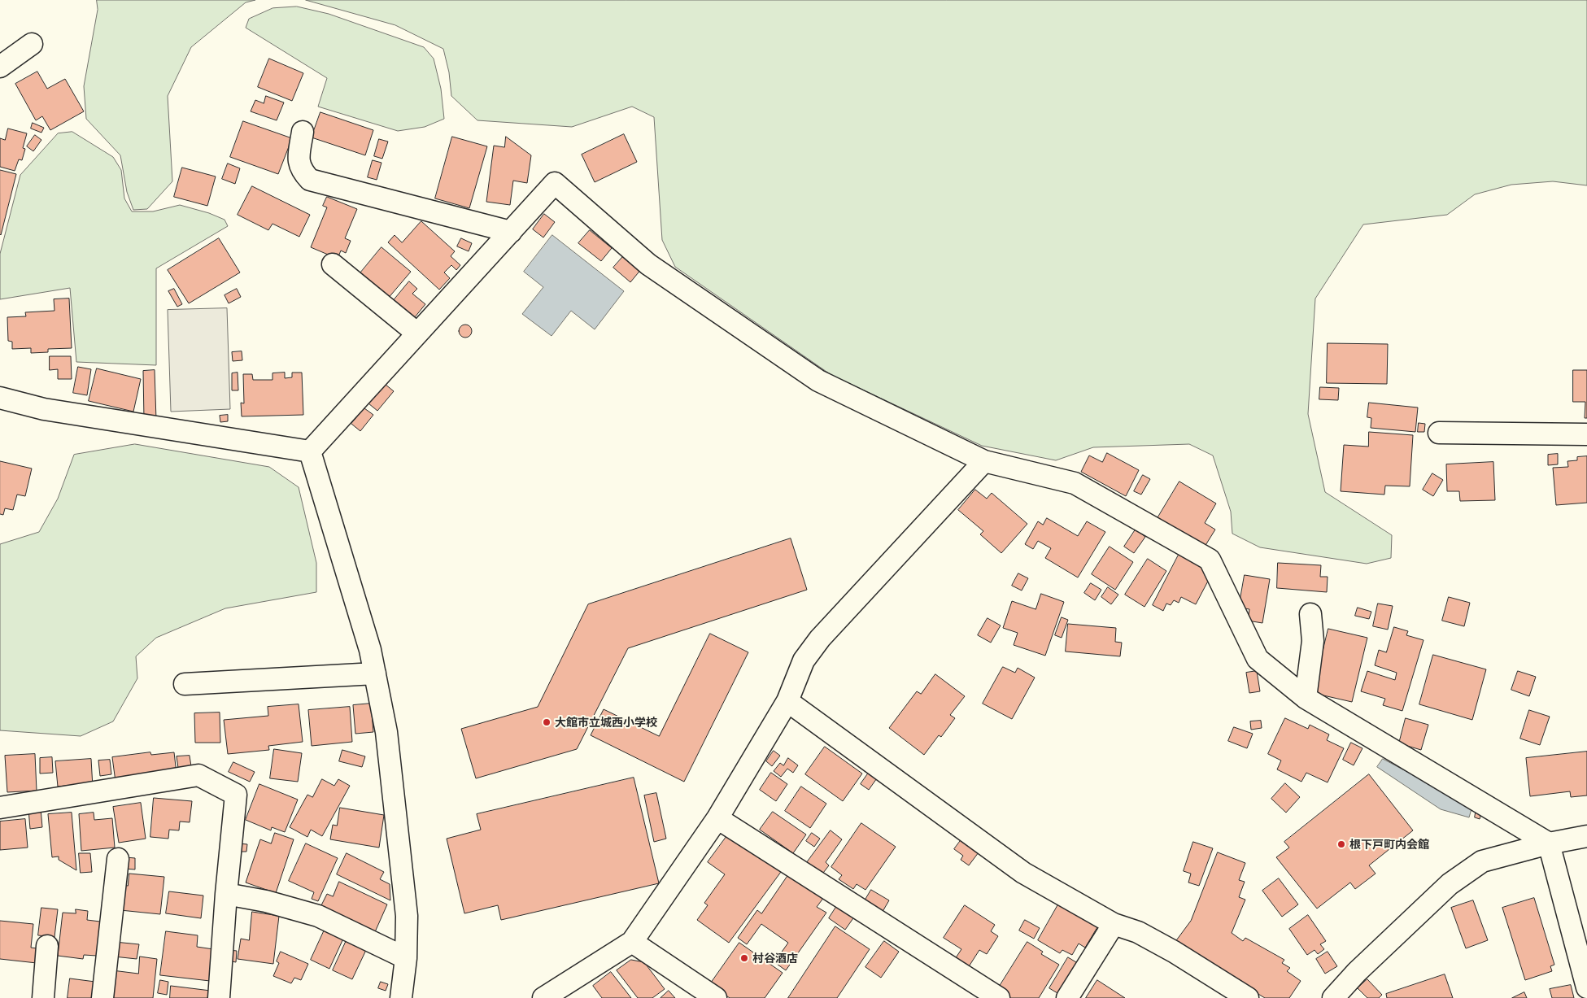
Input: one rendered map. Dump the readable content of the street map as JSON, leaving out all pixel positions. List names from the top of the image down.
{
  "places": ["大館市立城西小学校", "根下戸町内会館", "村谷酒店"]
}
